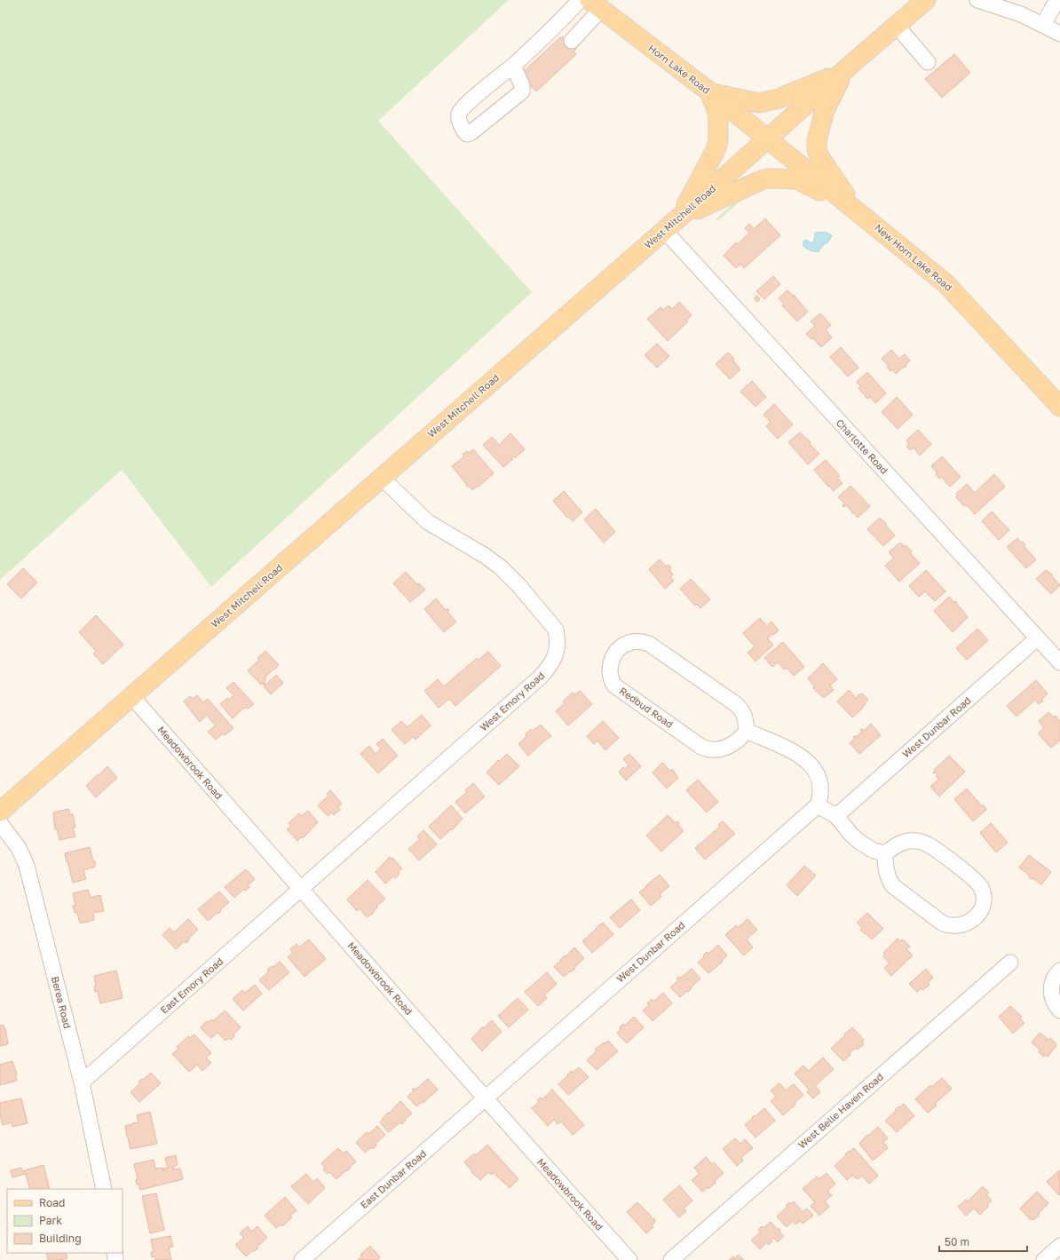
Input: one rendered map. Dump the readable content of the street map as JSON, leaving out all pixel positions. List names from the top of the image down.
{
  "streets": {
    "main road": ["Horn Lake Road", "West Mitchell Road", "New Horn Lake Road"],
    "street": [
      "Charlotte Road",
      "West Emory Road",
      "Redbud Road",
      "West Dunbar Road",
      "Meadowbrook Road",
      "East Emory Road",
      "Berea Road",
      "West Belle Haven Road",
      "East Dunbar Road"
    ]
  },
  "crossings": [
    ["Horn Lake Road", "West Mitchell Road"],
    ["Horn Lake Road", "New Horn Lake Road"],
    ["West Mitchell Road", "New Horn Lake Road"],
    ["West Mitchell Road", "Charlotte Road"],
    ["West Mitchell Road", "West Emory Road"],
    ["West Mitchell Road", "Meadowbrook Road"],
    ["Charlotte Road", "West Dunbar Road"],
    ["West Emory Road", "Meadowbrook Road"],
    ["West Emory Road", "East Emory Road"],
    ["West Dunbar Road", "Meadowbrook Road"],
    ["West Dunbar Road", "East Dunbar Road"],
    ["Meadowbrook Road", "East Emory Road"],
    ["Meadowbrook Road", "East Dunbar Road"],
    ["East Emory Road", "Berea Road"]
  ],
  "legend": ["Road", "Park", "Building"],
  "scale_bar": "50 m"
}
